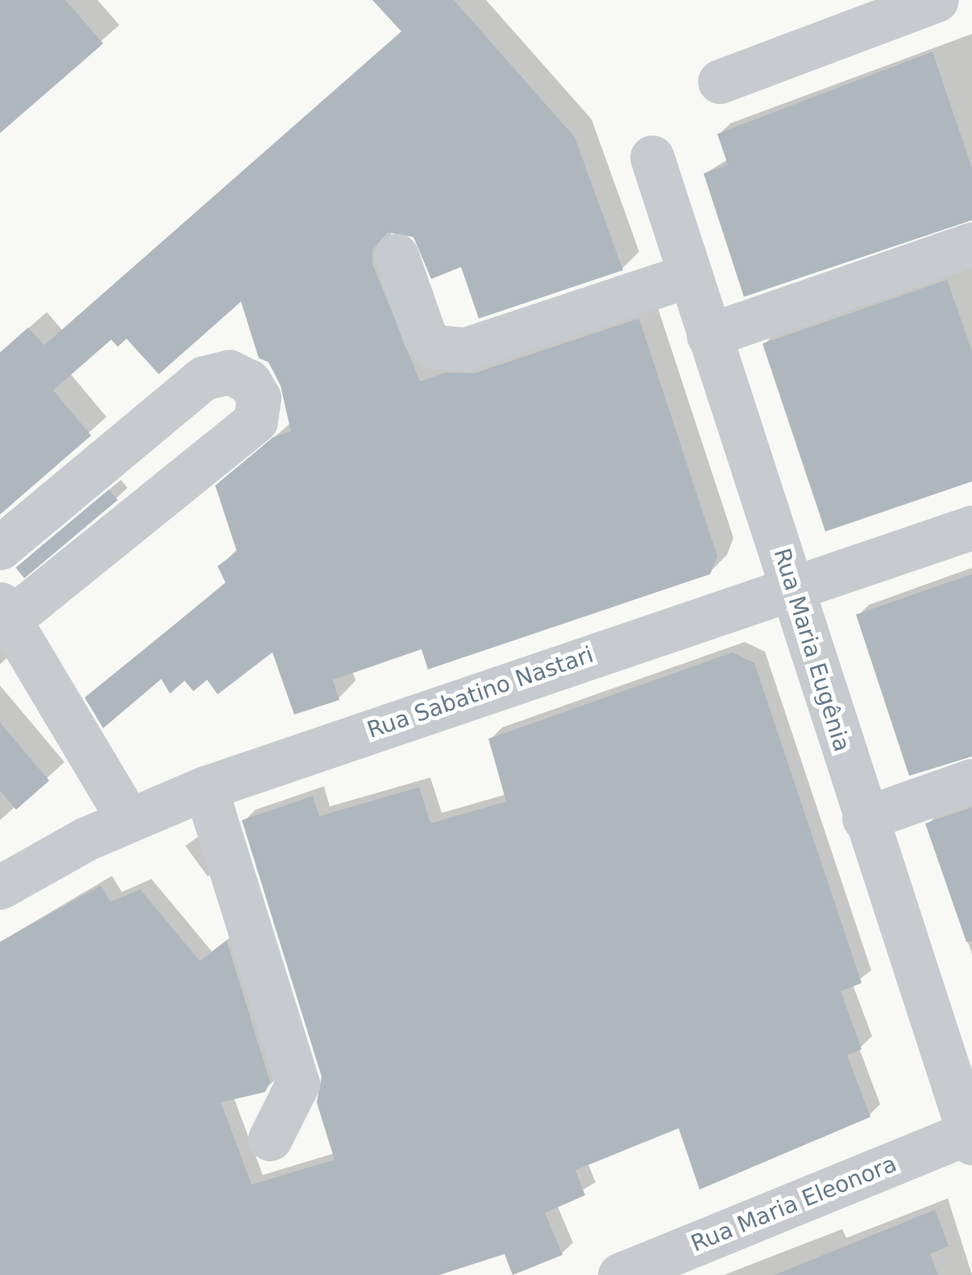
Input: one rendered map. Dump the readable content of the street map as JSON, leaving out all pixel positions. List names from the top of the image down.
{
  "streets": {
    "street": ["Rua Maria Eugênia", "Rua Sabatino Nastari", "Rua Maria Eleonora"]
  },
  "crossings": [
    ["Rua Maria Eugênia", "Rua Sabatino Nastari"],
    ["Rua Maria Eugênia", "Rua Maria Eleonora"]
  ]
}
